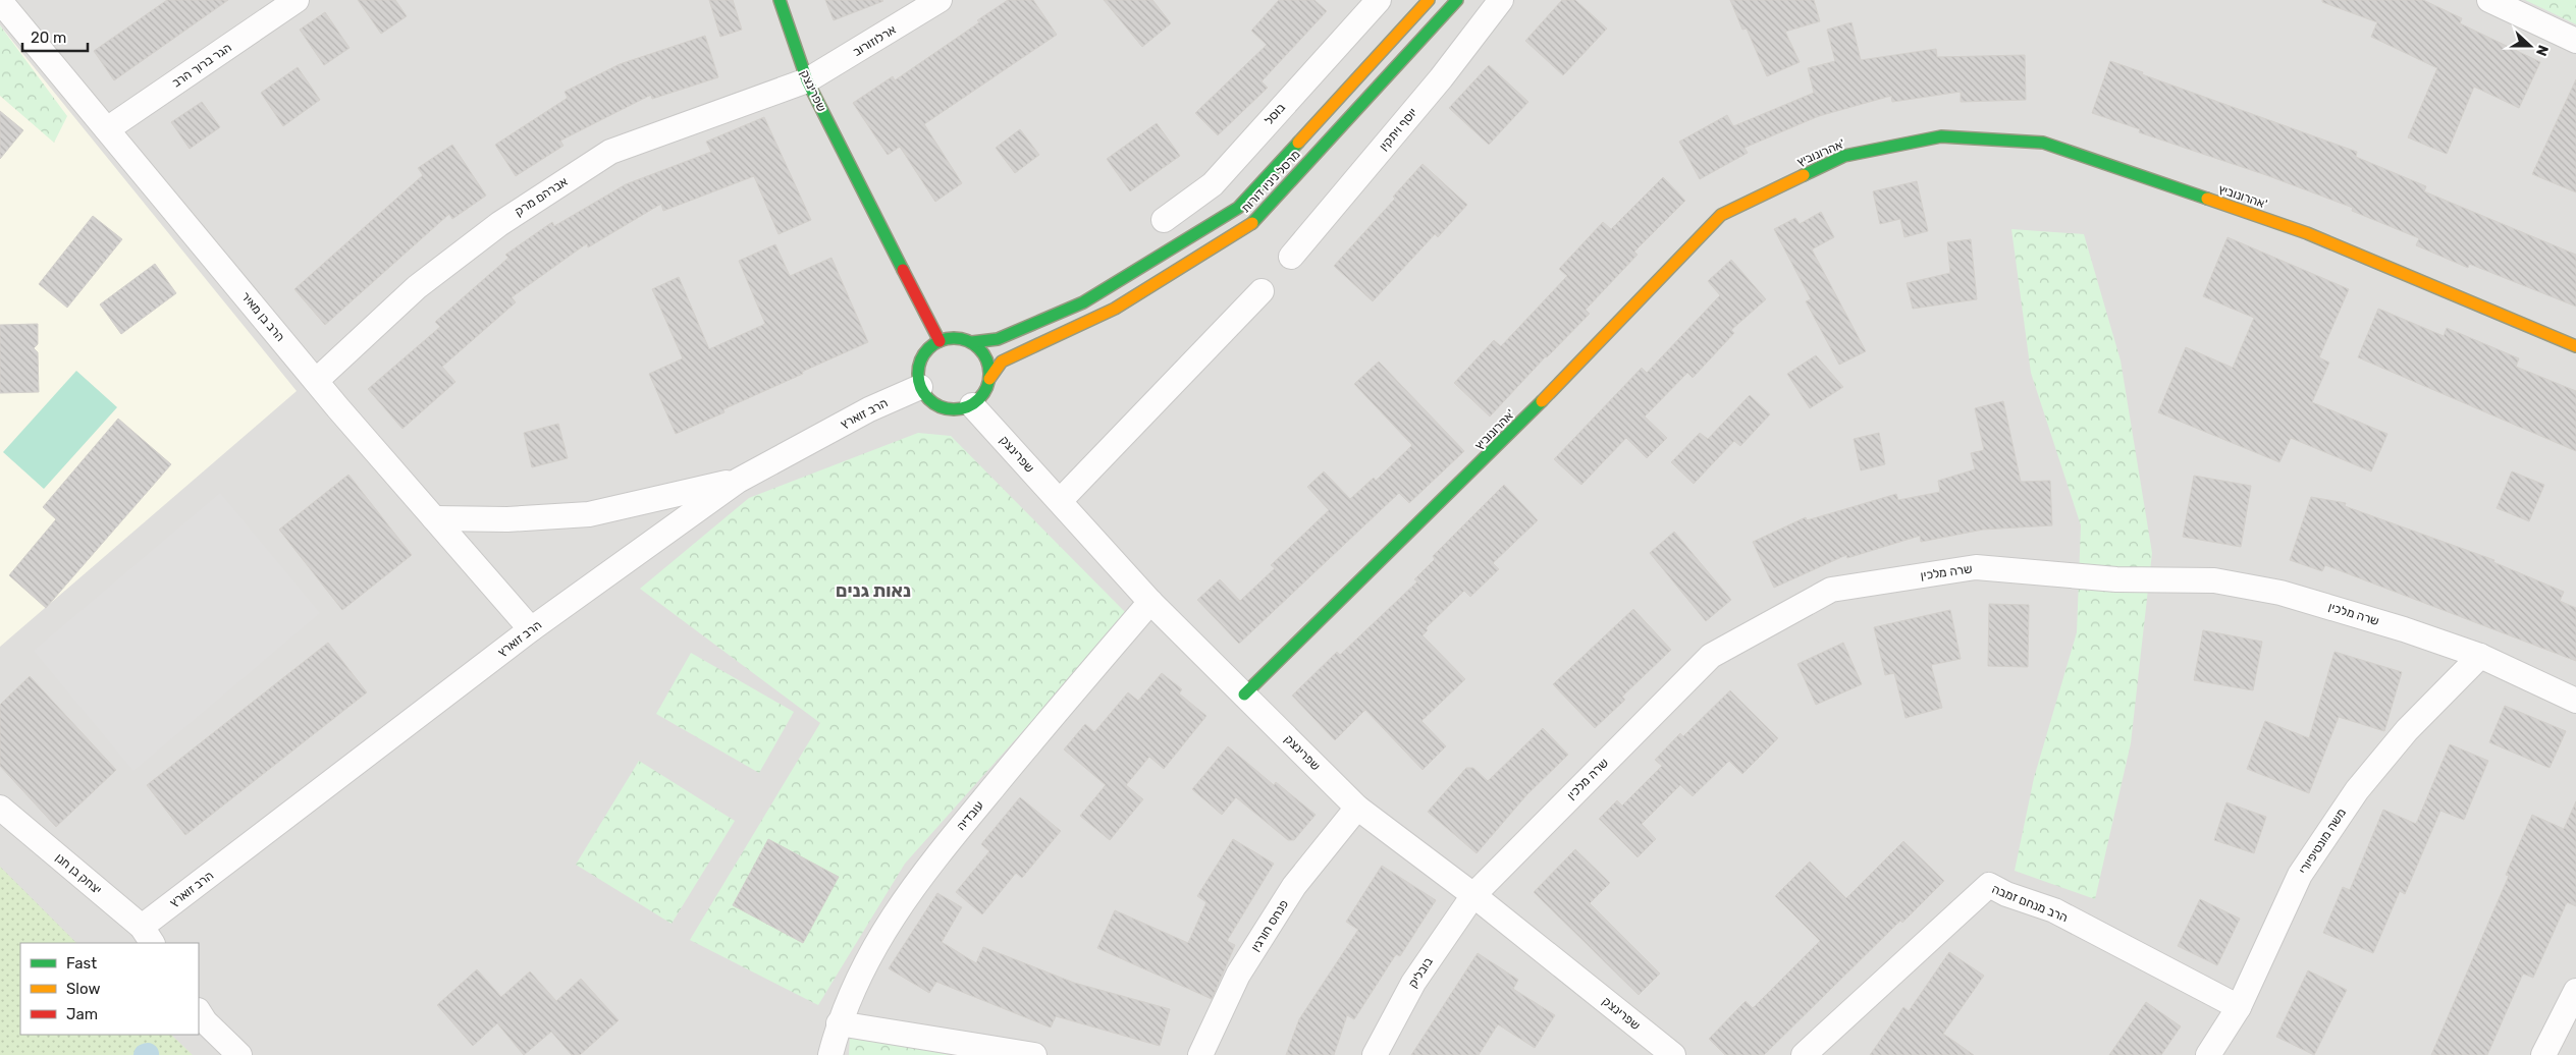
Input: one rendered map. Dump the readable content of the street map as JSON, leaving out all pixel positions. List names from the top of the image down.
{
  "streets": {
    "street": [
      "ארלוזורוב",
      "הגר ברוך הרב",
      "שפרינצק",
      "בוסל",
      "יוסף ויתקין",
      "אהרונוביץ'",
      "מרסל ניניו דורות",
      "אברהם מרק",
      "הרב בן מאיר",
      "הרב זוארץ",
      "שרה מלכין",
      "עובדיה",
      "משה מונטיפיורי",
      "יצחק בן חנן",
      "הרב מנחם זמבה",
      "פנחס חורגין",
      "בובליק"
    ]
  },
  "crossings": [
    ["ארלוזורוב", "שפרינצק"],
    ["ארלוזורוב", "אברהם מרק"],
    ["הגר ברוך הרב", "הרב בן מאיר"],
    ["שפרינצק", "אהרונוביץ'"],
    ["שפרינצק", "מרסל ניניו דורות"],
    ["שפרינצק", "אברהם מרק"],
    ["שפרינצק", "הרב זוארץ"],
    ["שפרינצק", "שרה מלכין"],
    ["שפרינצק", "עובדיה"],
    ["שפרינצק", "פנחס חורגין"],
    ["שפרינצק", "בובליק"],
    ["מרסל ניניו דורות", "הרב זוארץ"],
    ["אברהם מרק", "הרב בן מאיר"],
    ["הרב בן מאיר", "הרב זוארץ"],
    ["הרב זוארץ", "יצחק בן חנן"],
    ["שרה מלכין", "משה מונטיפיורי"],
    ["שרה מלכין", "בובליק"],
    ["משה מונטיפיורי", "הרב מנחם זמבה"]
  ],
  "districts": ["נאות גנים"],
  "legend": ["Fast", "Slow", "Jam"],
  "scale_bar": "20 m",
  "north": "right"
}
